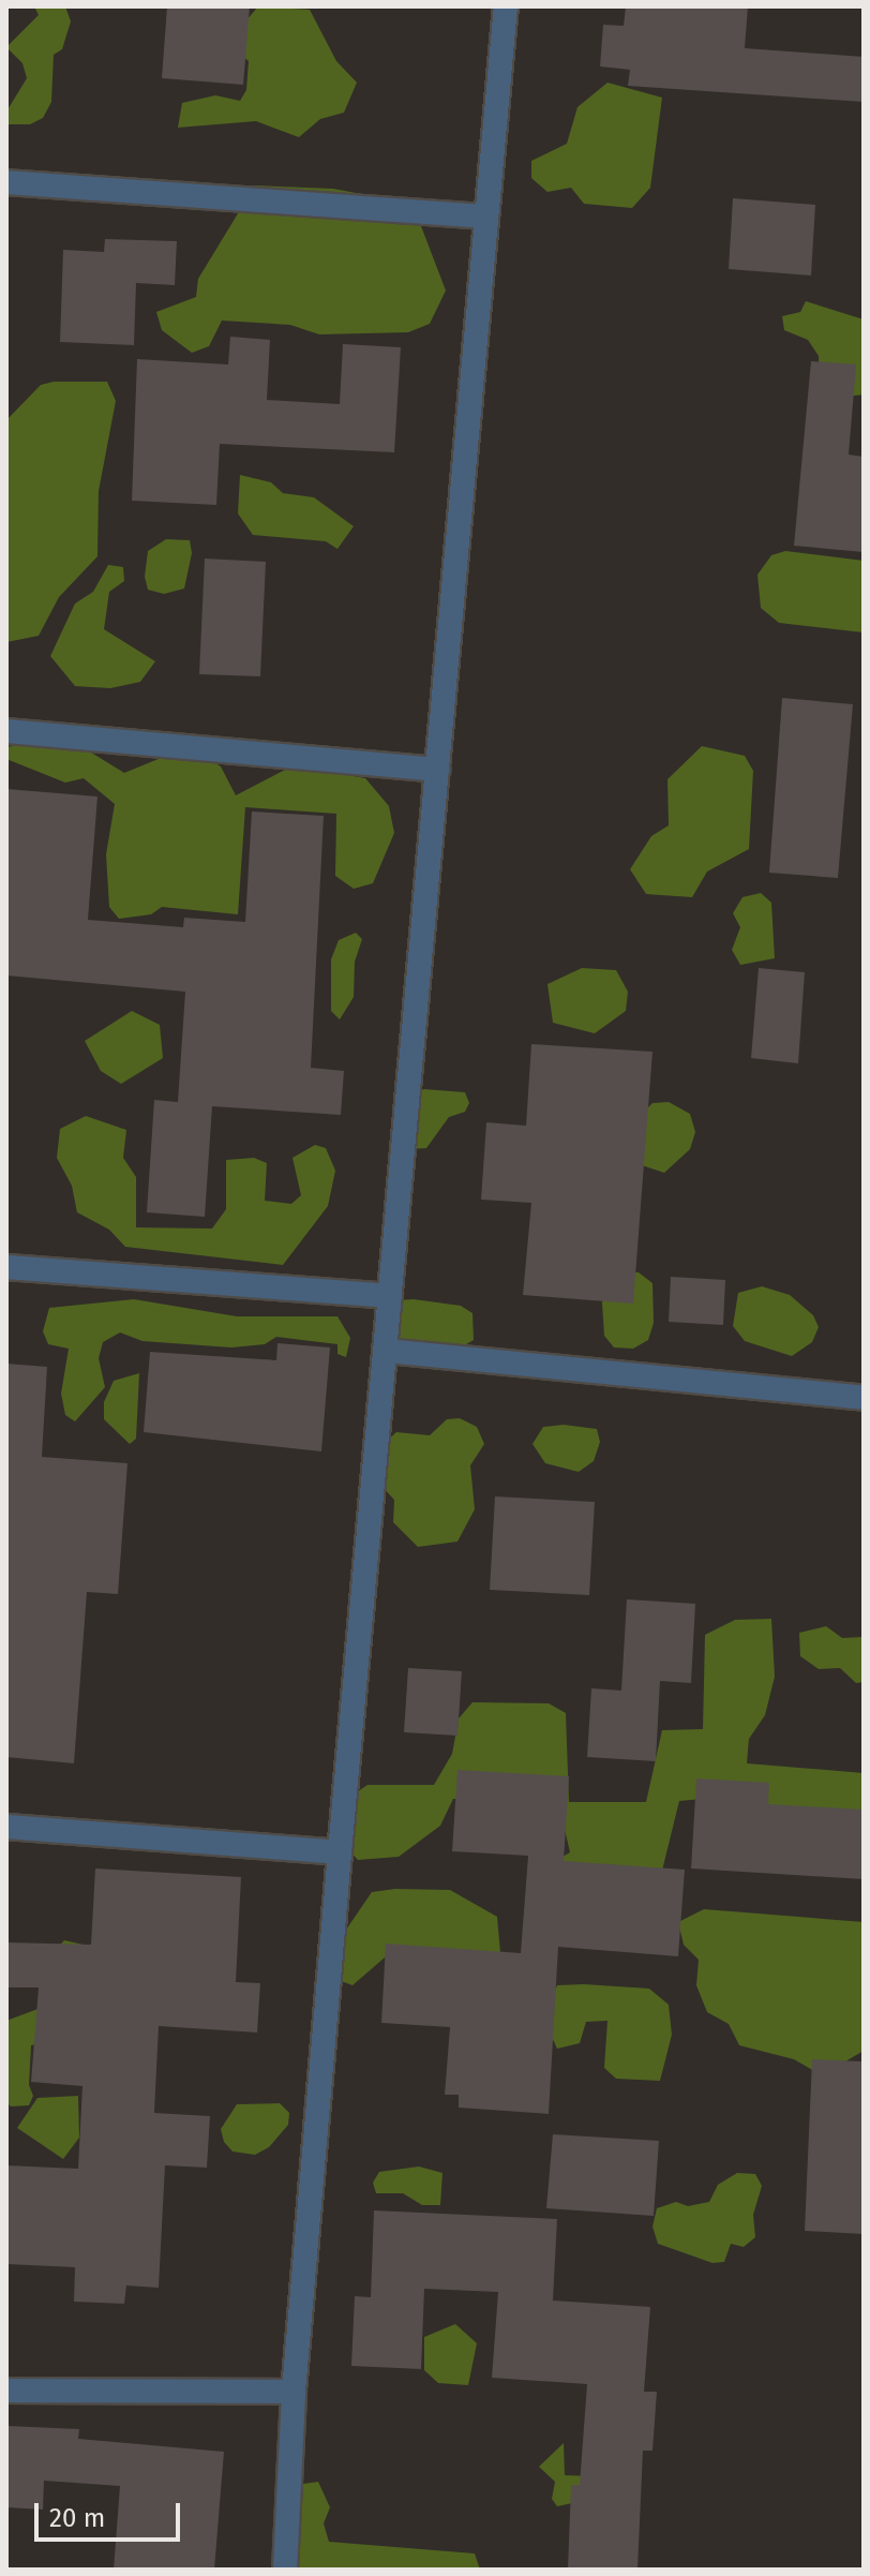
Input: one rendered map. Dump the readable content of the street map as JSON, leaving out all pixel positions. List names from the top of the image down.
{
  "scale_bar": "20 m"
}
